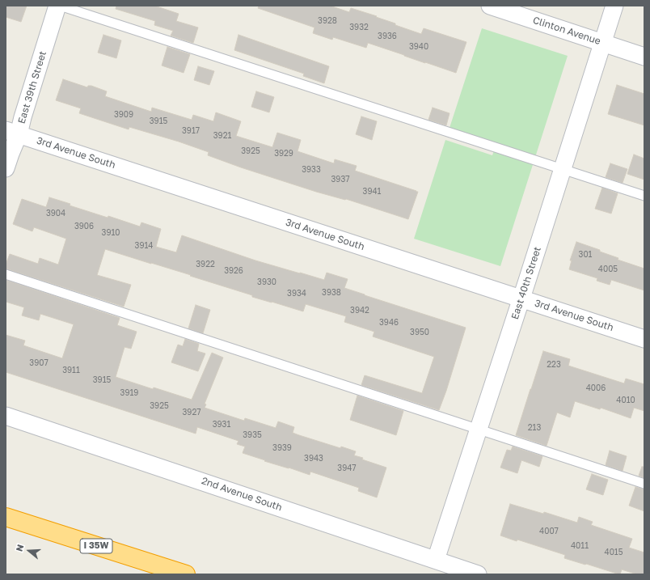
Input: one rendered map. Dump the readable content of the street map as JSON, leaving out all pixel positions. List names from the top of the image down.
{
  "streets": {
    "highway": ["I 35W"],
    "street": [
      "Clinton Avenue",
      "East 39th Street",
      "3rd Avenue South",
      "East 40th Street",
      "2nd Avenue South"
    ]
  },
  "crossings": [
    ["Clinton Avenue", "East 40th Street"],
    ["East 39th Street", "3rd Avenue South"],
    ["3rd Avenue South", "East 40th Street"],
    ["East 40th Street", "2nd Avenue South"]
  ],
  "house_numbers": [
    "3928",
    "3932",
    "3936",
    "3940",
    "3909",
    "3915",
    "3917",
    "3921",
    "3925",
    "3929",
    "3933",
    "3937",
    "3941",
    "3904",
    "3906",
    "3910",
    "3914",
    "301",
    "3922",
    "4005",
    "3926",
    "3930",
    "3938",
    "3934",
    "3942",
    "3946",
    "3950",
    "3907",
    "223",
    "3911",
    "3915",
    "4006",
    "3919",
    "4010",
    "3925",
    "3927",
    "3931",
    "213",
    "3935",
    "3939",
    "3943",
    "3947",
    "4007",
    "4011",
    "4015"
  ],
  "north": "left"
}
